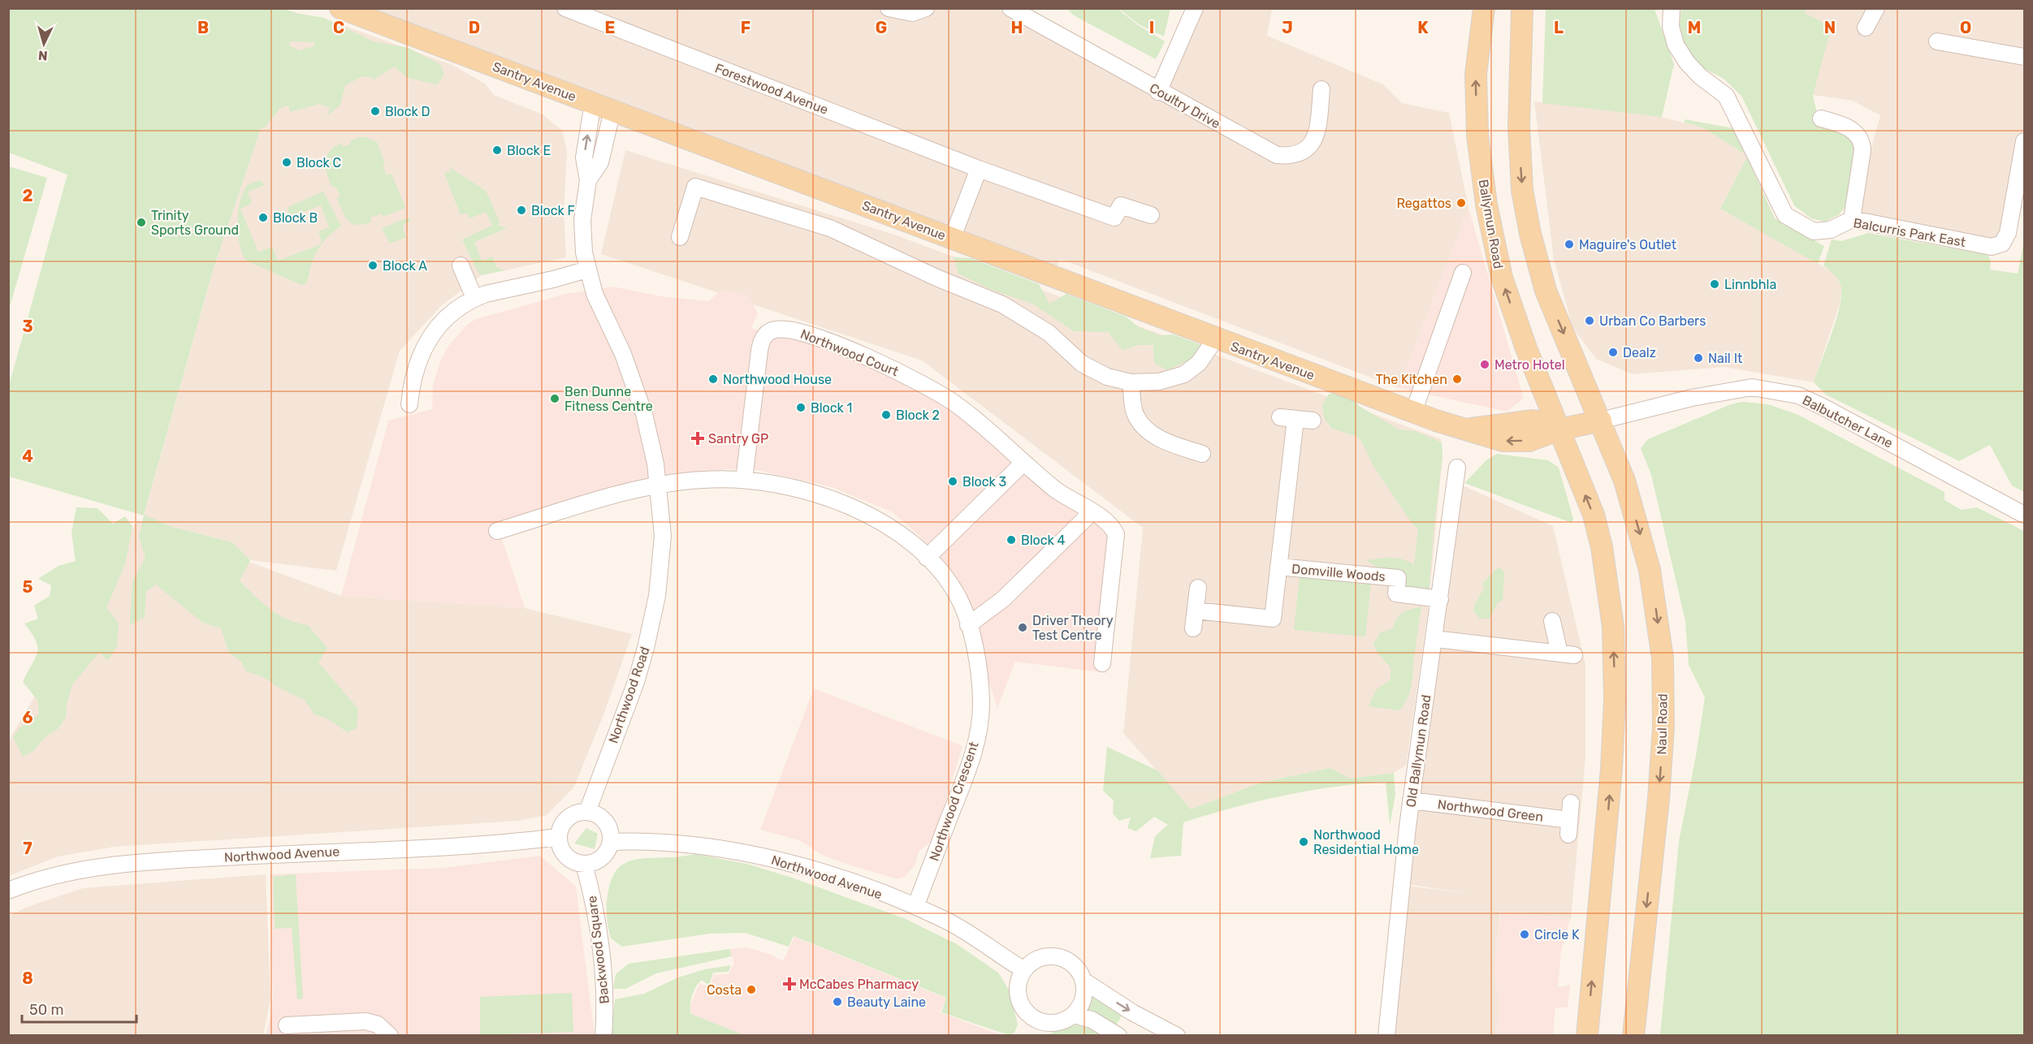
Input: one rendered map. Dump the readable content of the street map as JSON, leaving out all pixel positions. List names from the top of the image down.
{
  "streets": {
    "main road": ["Santry Avenue", "Ballymun Road", "Naul Road"],
    "street": [
      "Forestwood Avenue",
      "Coultry Drive",
      "Balcurris Park East",
      "Northwood Court",
      "Balbutcher Lane",
      "Domville Woods",
      "Northwood Road",
      "Old Ballymun Road",
      "Northwood Crescent",
      "Northwood Green",
      "Northwood Avenue",
      "Backwood Square"
    ]
  },
  "crossings": [
    ["Santry Avenue", "Ballymun Road"],
    ["Santry Avenue", "Northwood Road"],
    ["Northwood Court", "Northwood Crescent"],
    ["Balbutcher Lane", "Naul Road"],
    ["Domville Woods", "Old Ballymun Road"],
    ["Northwood Road", "Northwood Crescent"],
    ["Northwood Road", "Northwood Avenue"],
    ["Northwood Road", "Backwood Square"],
    ["Old Ballymun Road", "Northwood Green"],
    ["Northwood Crescent", "Northwood Avenue"],
    ["Northwood Avenue", "Backwood Square"]
  ],
  "places": {
    "other": [
      "Block D",
      "Block E",
      "Block C",
      "Regattos",
      "Block F",
      "Block B",
      "Trinity Sports Ground",
      "Maguire's Outlet",
      "Block A",
      "Linnbhla",
      "Urban Co Barbers",
      "Dealz",
      "Nail It",
      "Metro Hotel",
      "Northwood House",
      "The Kitchen",
      "Ben Dunne Fitness Centre",
      "Block 1",
      "Block 2",
      "Block 3",
      "Block 4",
      "Driver Theory Test Centre",
      "Northwood Residential Home",
      "Circle K",
      "Costa",
      "Beauty Laine"
    ],
    "health": ["Santry GP", "McCabes Pharmacy"]
  },
  "scale_bar": "50 m",
  "north": "bottom",
  "grid": {
    "columns": [
      "B",
      "C",
      "D",
      "E",
      "F",
      "G",
      "H",
      "I",
      "J",
      "K",
      "L",
      "M",
      "N",
      "O"
    ],
    "rows": [
      "2",
      "3",
      "4",
      "5",
      "6",
      "7",
      "8"
    ]
  }
}
